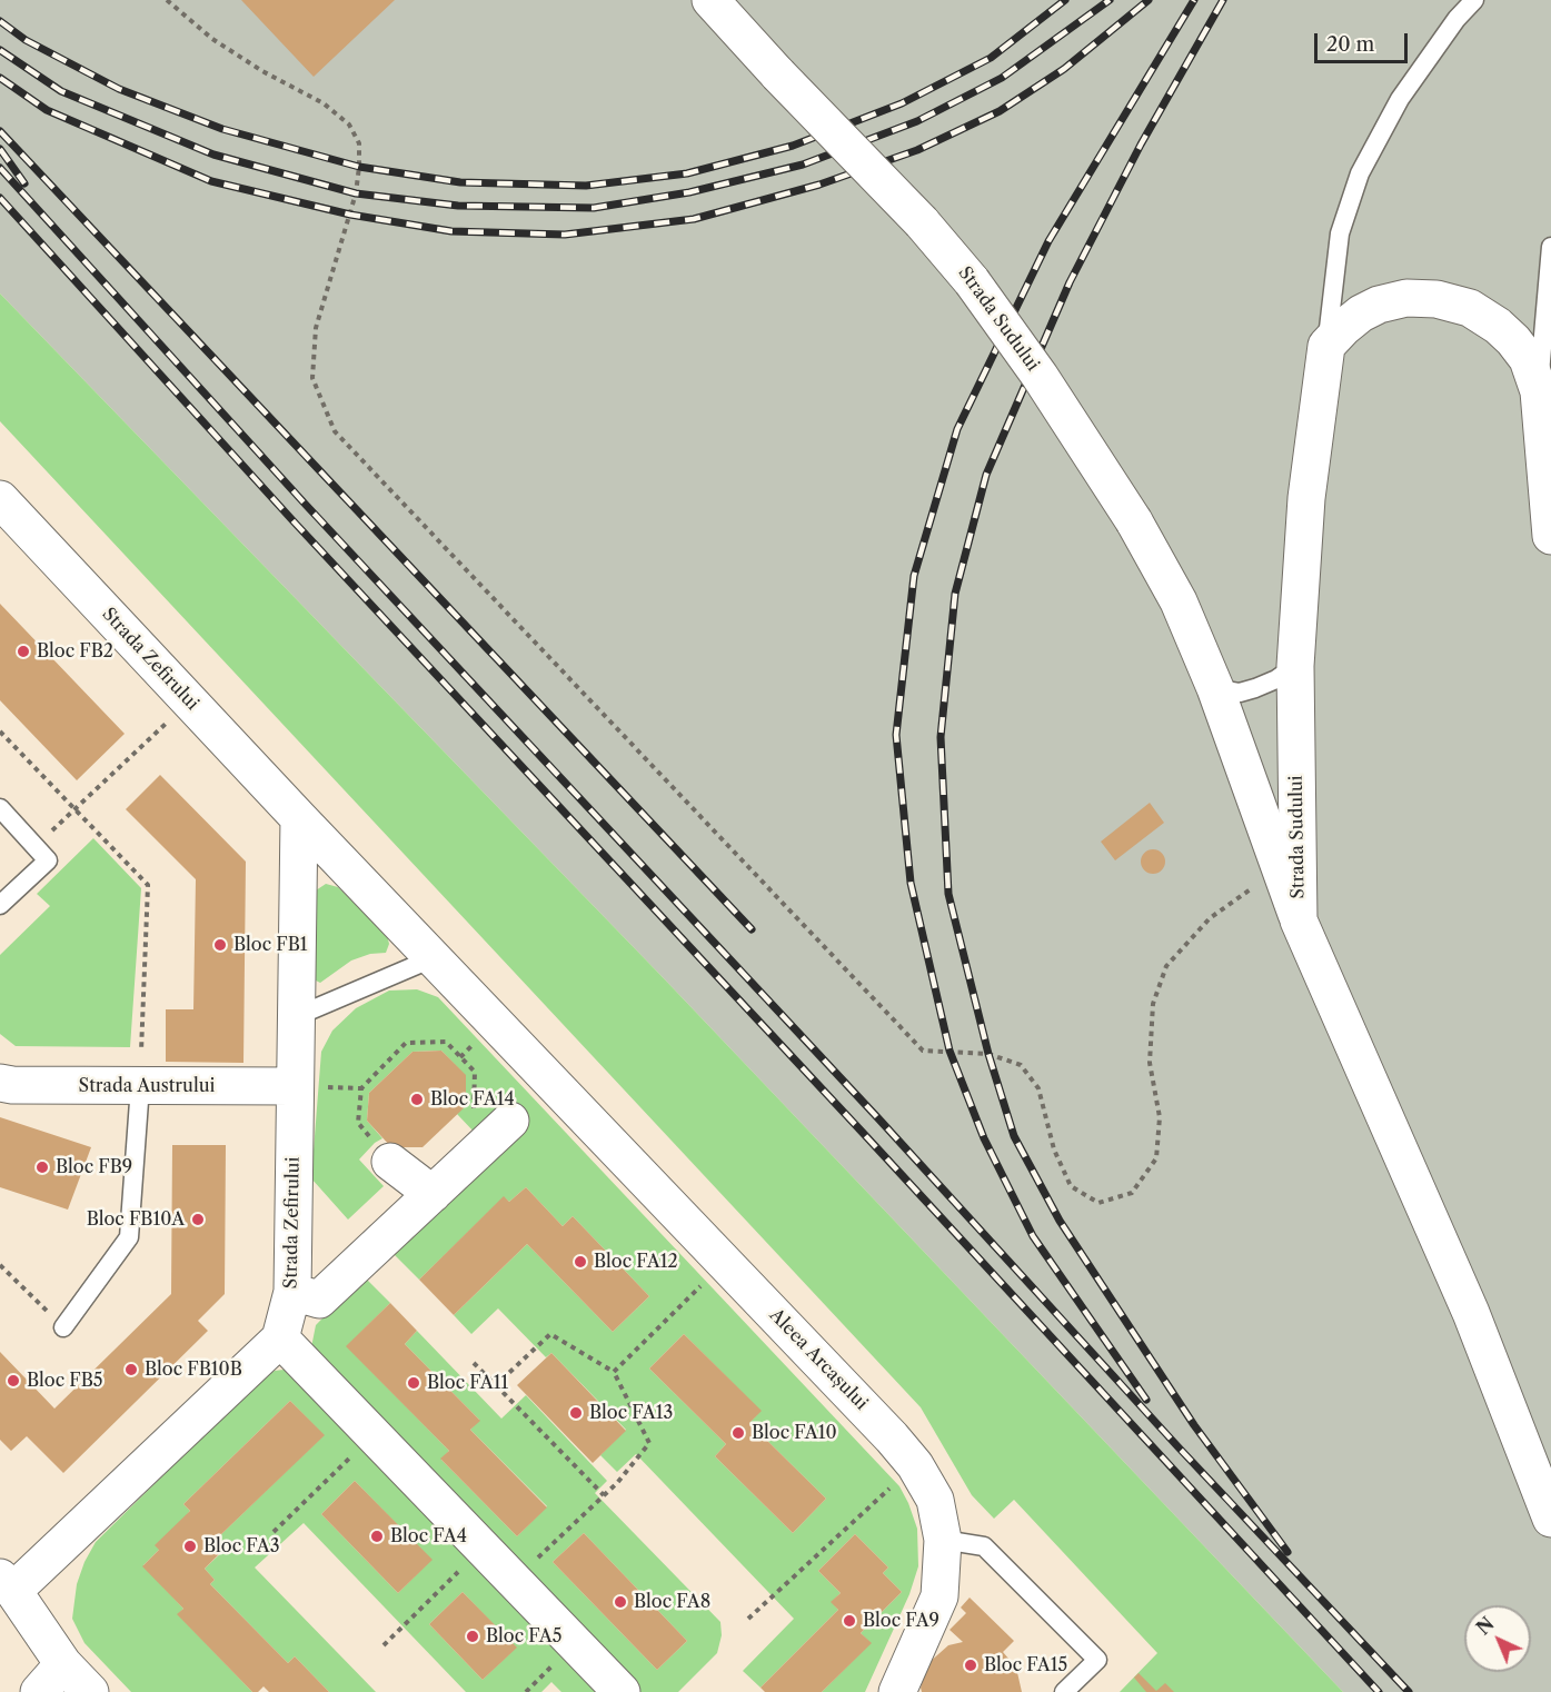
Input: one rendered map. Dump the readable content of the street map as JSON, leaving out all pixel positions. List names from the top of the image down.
{
  "streets": {
    "street": [
      "Strada Sudului",
      "Strada Zefirului",
      "Strada Austrului",
      "Aleea Arcașului"
    ]
  },
  "crossings": [
    ["Strada Zefirului", "Strada Austrului"],
    ["Strada Zefirului", "Aleea Arcașului"]
  ],
  "places": [
    "Bloc FB2",
    "Bloc FB1",
    "Bloc FA14",
    "Bloc FB9",
    "Bloc FB10A",
    "Bloc FA12",
    "Bloc FB10B",
    "Bloc FB5",
    "Bloc FA11",
    "Bloc FA13",
    "Bloc FA10",
    "Bloc FA4",
    "Bloc FA3",
    "Bloc FA8",
    "Bloc FA9",
    "Bloc FA5",
    "Bloc FA15"
  ],
  "scale_bar": "20 m",
  "north": "top left"
}
